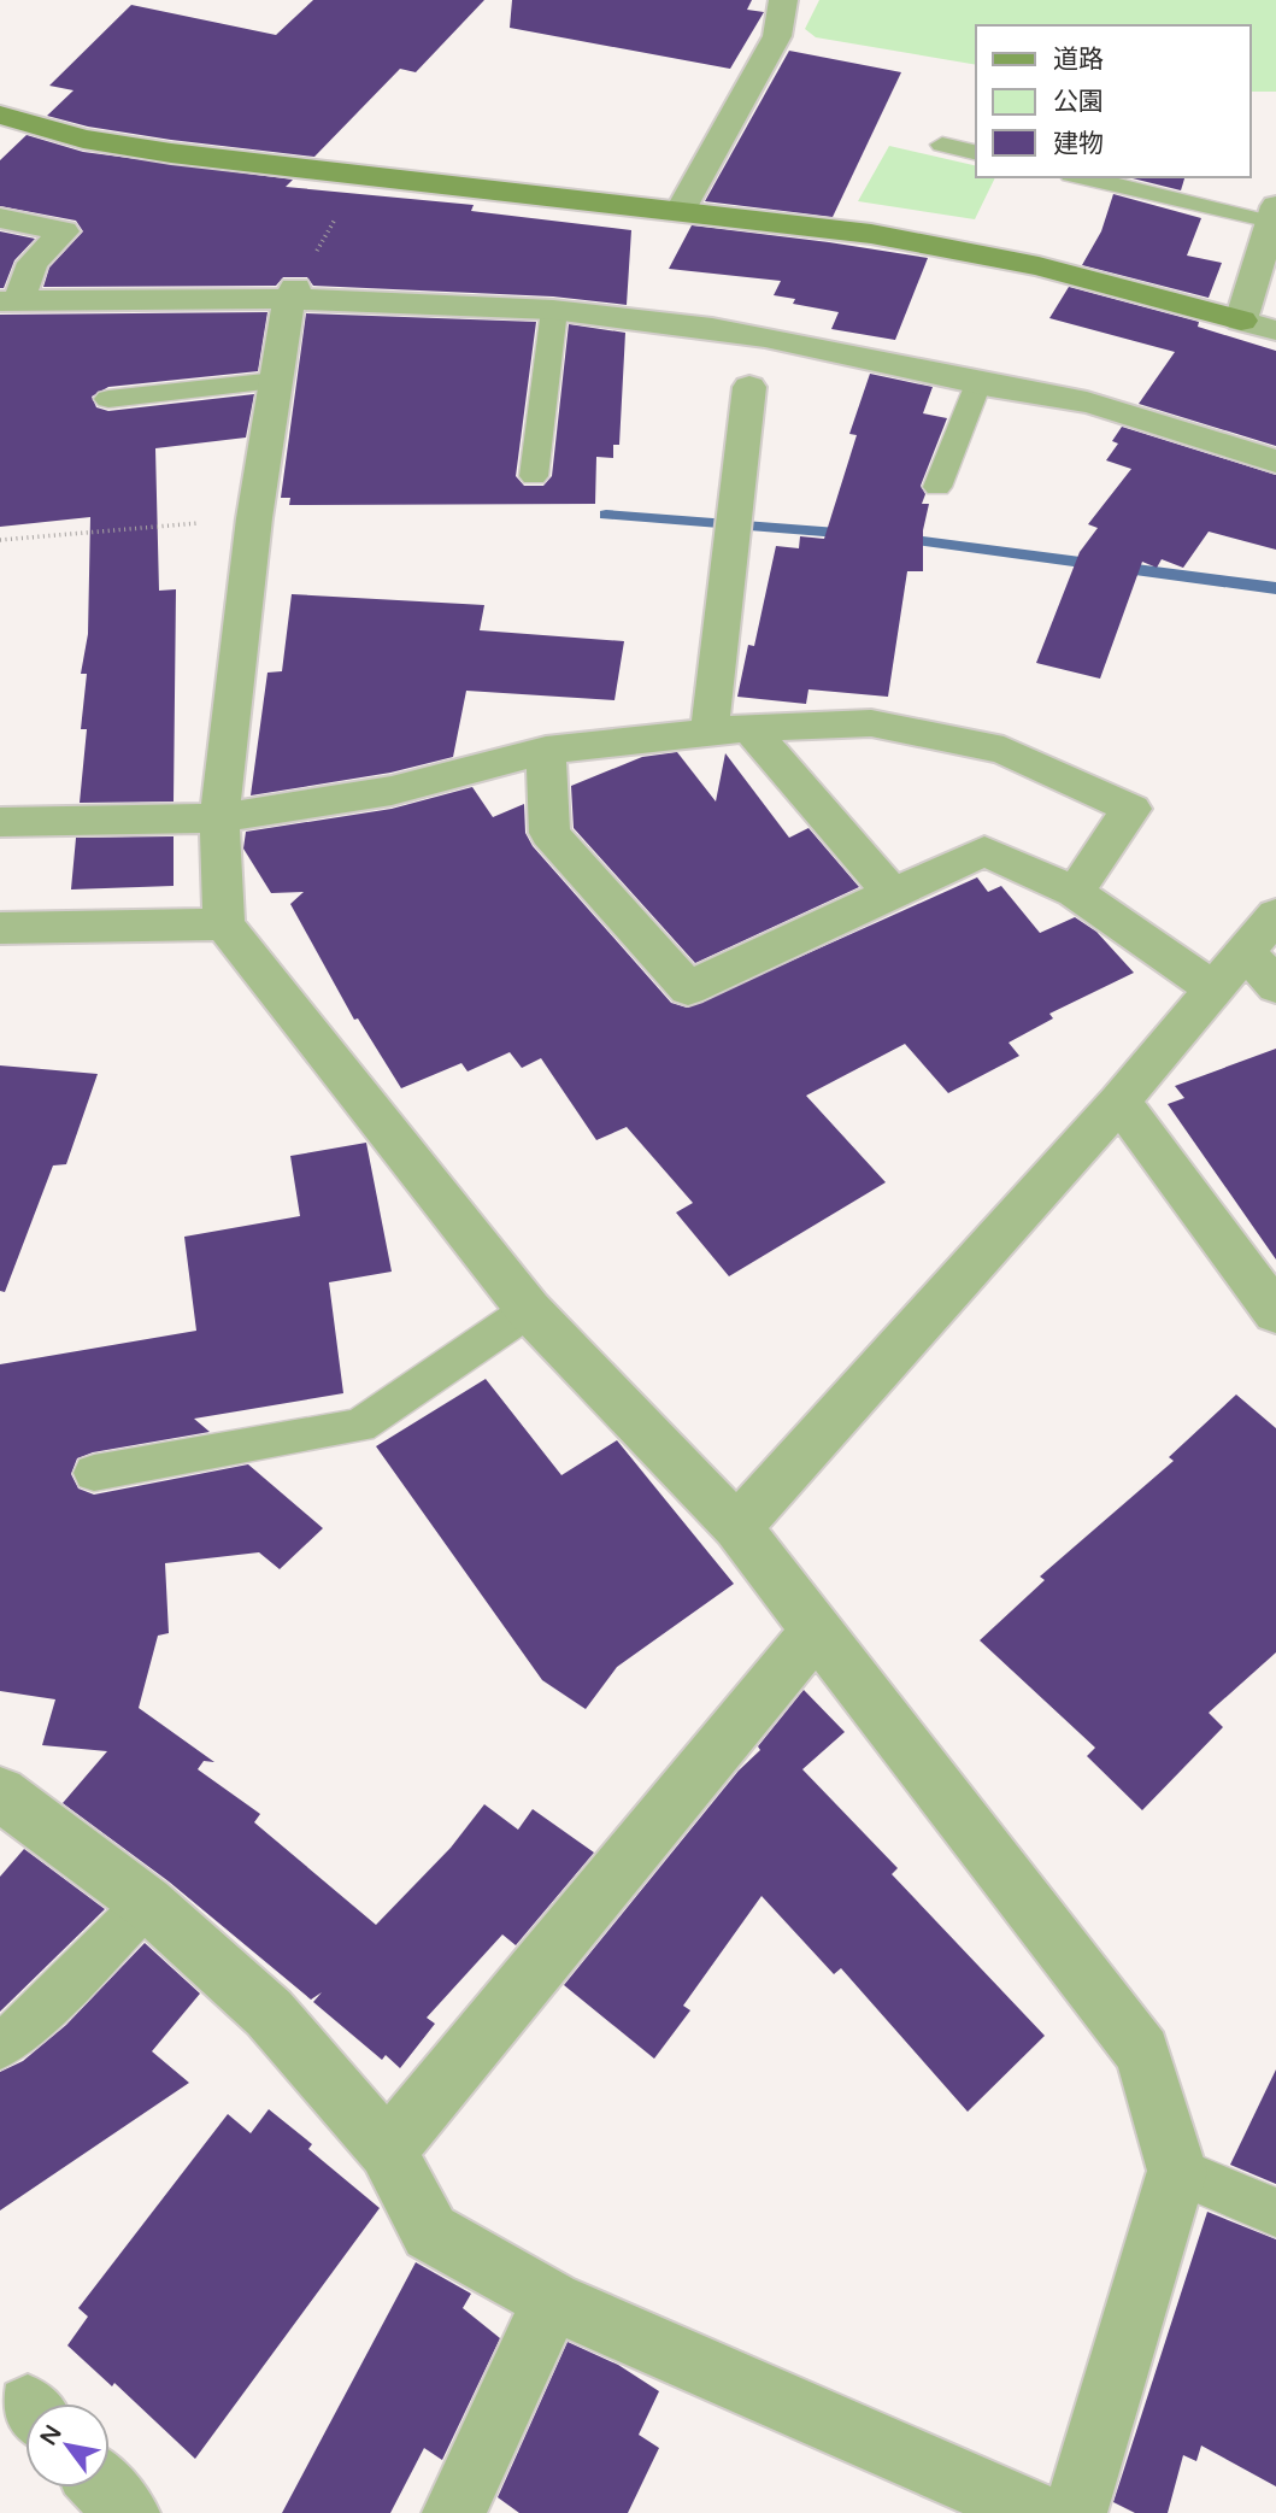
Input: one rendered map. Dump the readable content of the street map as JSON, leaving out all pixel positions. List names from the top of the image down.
{
  "legend": ["道路", "公園", "建物"],
  "north": "top left"
}
